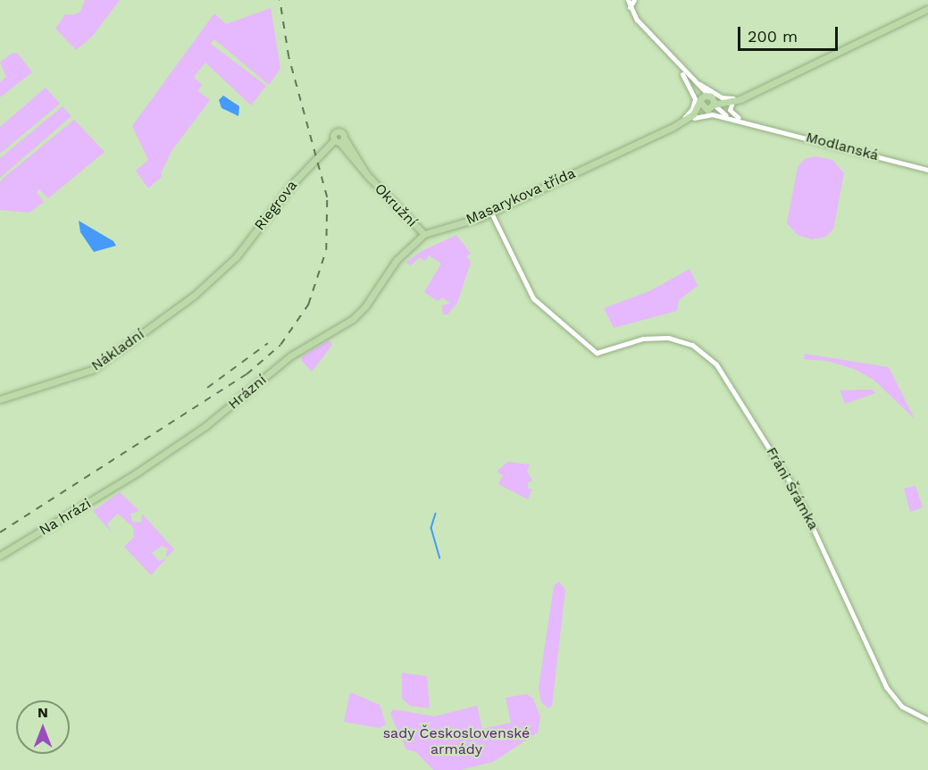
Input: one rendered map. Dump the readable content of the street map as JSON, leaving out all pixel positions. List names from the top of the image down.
{
  "streets": {
    "main road": [
      "Masarykova třída",
      "Riegrova",
      "Okružní",
      "Nákladní",
      "Hrázní",
      "Na hrázi"
    ],
    "street": ["Modlanská", "Fráni Šrámka"]
  },
  "crossings": [
    ["Masarykova třída", "Okružní"],
    ["Masarykova třída", "Hrázní"],
    ["Masarykova třída", "Fráni Šrámka"],
    ["Riegrova", "Okružní"],
    ["Riegrova", "Nákladní"],
    ["Hrázní", "Na hrázi"]
  ],
  "parks": ["sady Československé armády"],
  "scale_bar": "200 m",
  "north": "top"
}
